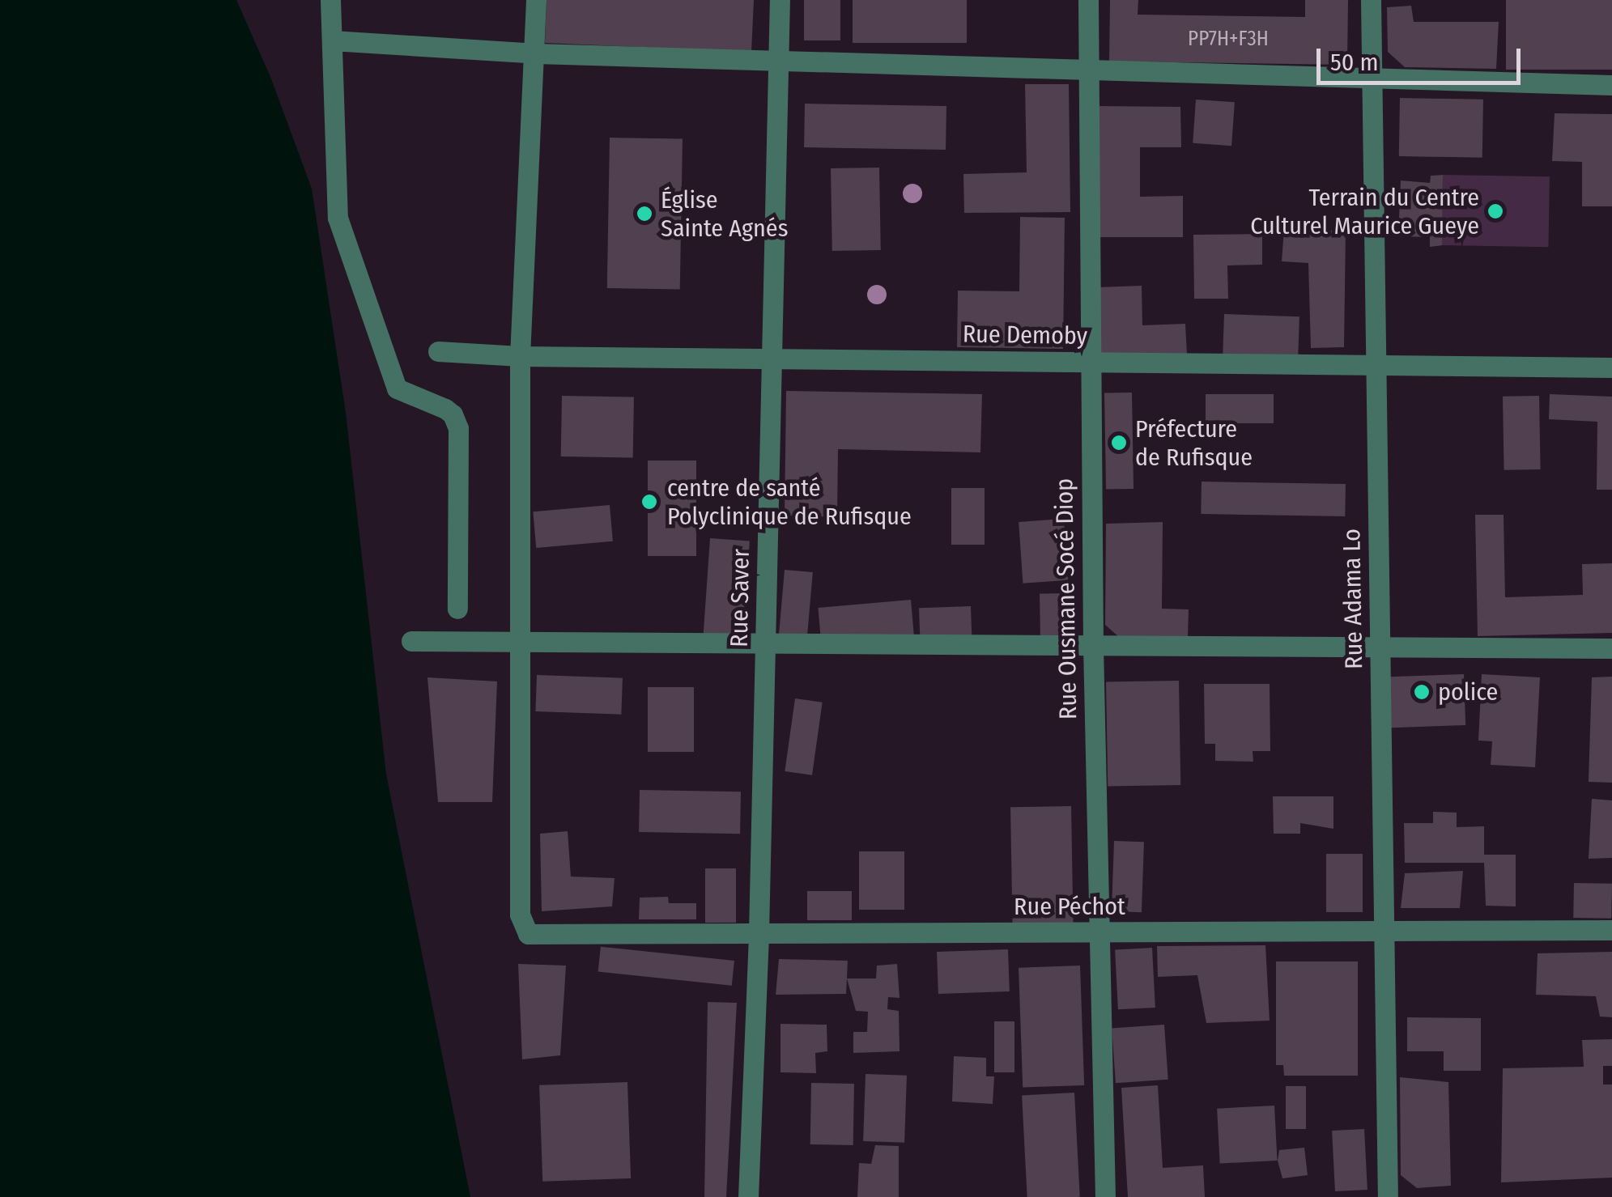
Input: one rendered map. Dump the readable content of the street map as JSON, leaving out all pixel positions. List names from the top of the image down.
{
  "streets": {
    "street": [
      "Rue Demoby",
      "Rue Saver",
      "Rue Ousmane Socé Diop",
      "Rue Adama Lo",
      "Rue Péchot"
    ]
  },
  "crossings": [
    ["Rue Demoby", "Rue Saver"],
    ["Rue Demoby", "Rue Ousmane Socé Diop"],
    ["Rue Demoby", "Rue Adama Lo"],
    ["Rue Saver", "Rue Péchot"],
    ["Rue Ousmane Socé Diop", "Rue Péchot"],
    ["Rue Adama Lo", "Rue Péchot"]
  ],
  "places": [
    "Terrain du Centre Culturel Maurice Gueye",
    "Église Sainte Agnés",
    "Préfecture de Rufisque",
    "centre de santé Polyclinique de Rufisque",
    "police"
  ],
  "house_numbers": ["PP7H+F3H"],
  "scale_bar": "50 m"
}
